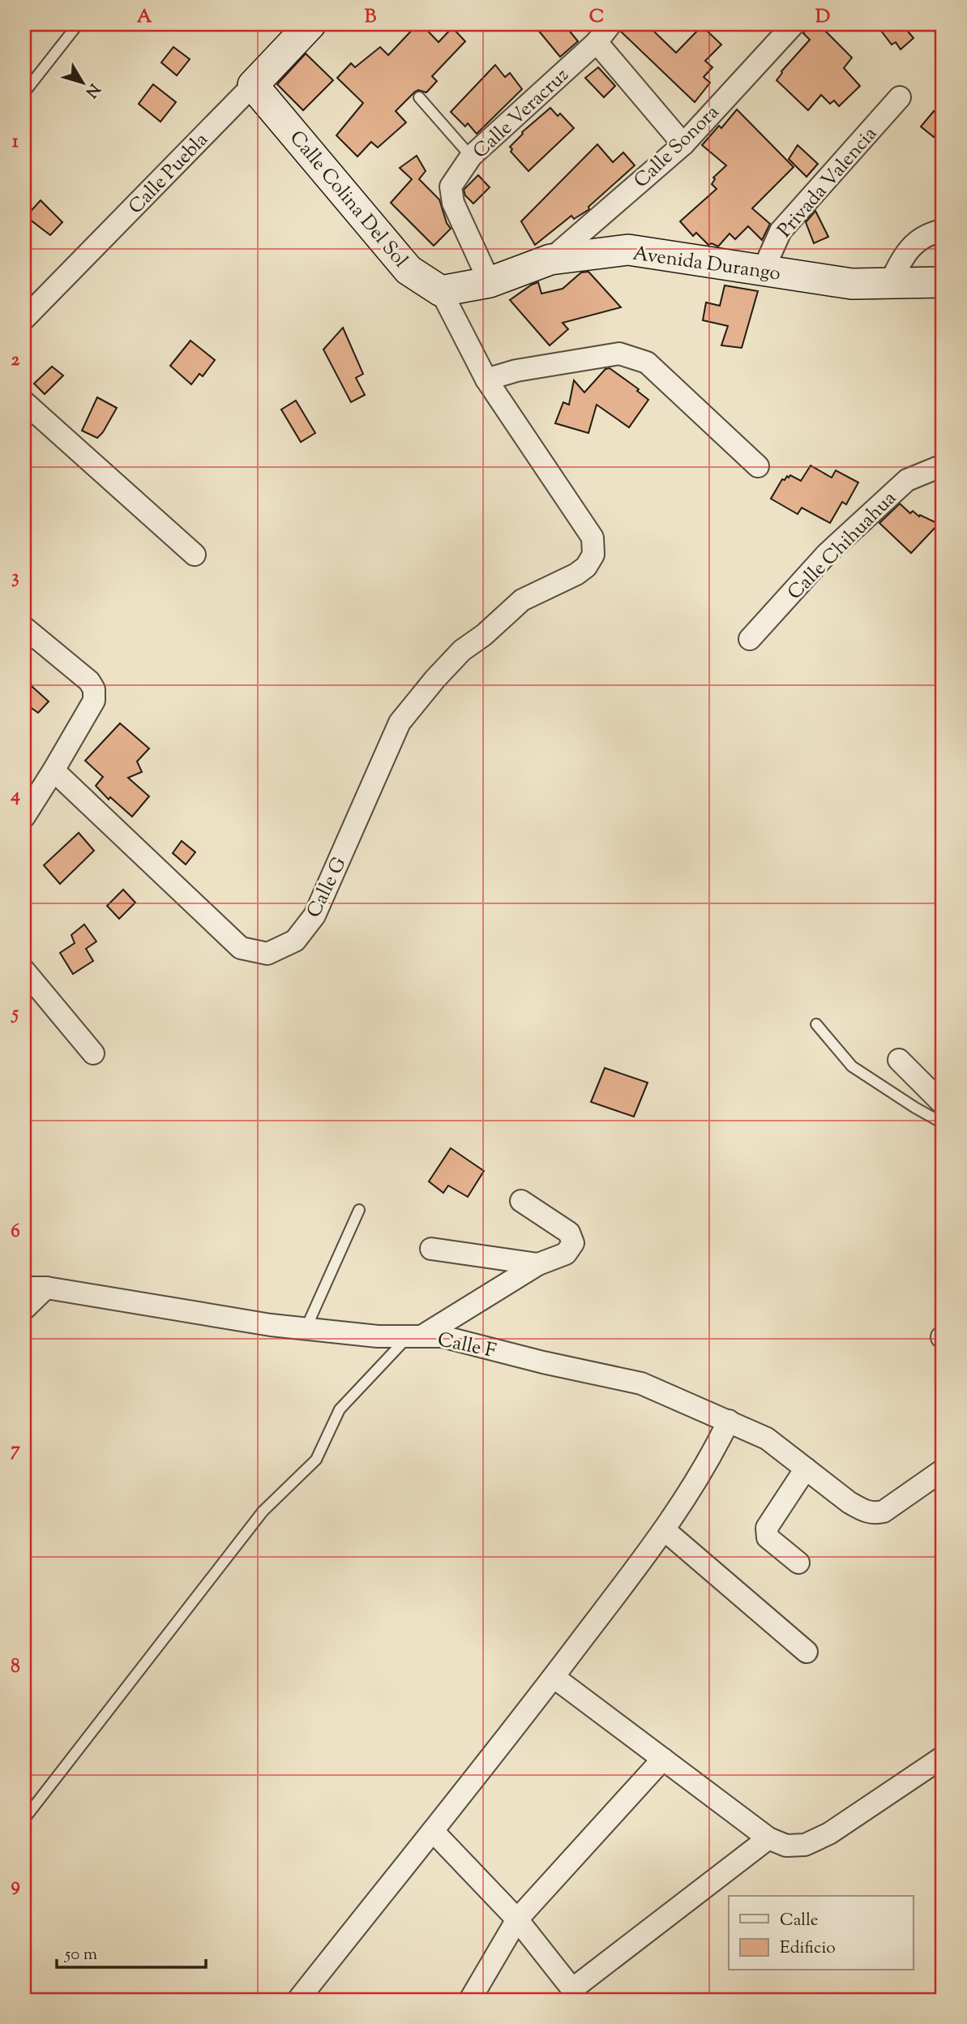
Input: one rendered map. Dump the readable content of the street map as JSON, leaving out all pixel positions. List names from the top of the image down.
{
  "streets": {
    "main road": ["Calle Puebla", "Calle Colina Del Sol", "Avenida Durango"],
    "street": [
      "Calle Veracruz",
      "Calle Sonora",
      "Privada Valencia",
      "Calle Chihuahua",
      "Calle G",
      "Calle F"
    ]
  },
  "crossings": [
    ["Calle Veracruz", "Avenida Durango"],
    ["Calle Sonora", "Avenida Durango"],
    ["Calle Puebla", "Calle Colina Del Sol"],
    ["Privada Valencia", "Avenida Durango"],
    ["Calle Colina Del Sol", "Avenida Durango"],
    ["Calle Colina Del Sol", "Calle G"]
  ],
  "legend": ["Calle", "Edificio"],
  "scale_bar": "50 m",
  "north": "bottom right",
  "grid": {
    "columns": [
      "A",
      "B",
      "C",
      "D"
    ],
    "rows": [
      "1",
      "2",
      "3",
      "4",
      "5",
      "6",
      "7",
      "8",
      "9"
    ]
  }
}
